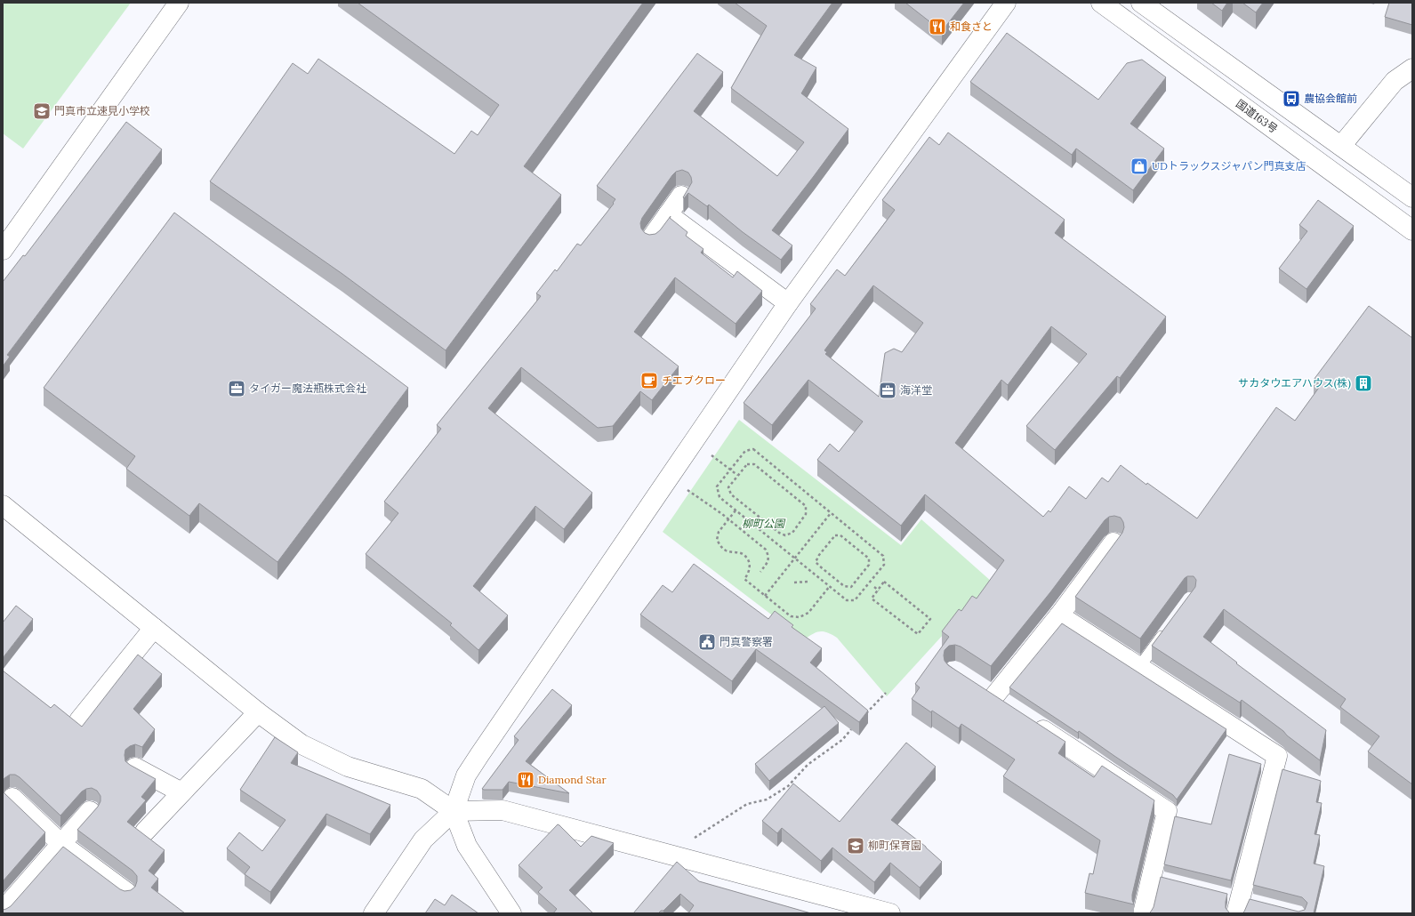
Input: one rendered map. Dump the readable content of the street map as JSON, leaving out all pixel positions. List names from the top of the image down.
{
  "streets": {
    "main road": ["国道163号"]
  },
  "parks": ["柳町公園"],
  "places": {
    "restaurant": ["和食さと", "Diamond Star"],
    "bus stop": ["農協会館前"],
    "school or university": ["門真市立速見小学校", "柳町保育園"],
    "shop": ["UDトラックスジャパン門真支店"],
    "cafe": ["チエブクロー"],
    "building": ["サカタウエアハウス(株)"],
    "office": ["タイガー魔法瓶株式会社", "海洋堂"],
    "public building": ["門真警察署"]
  }
}
